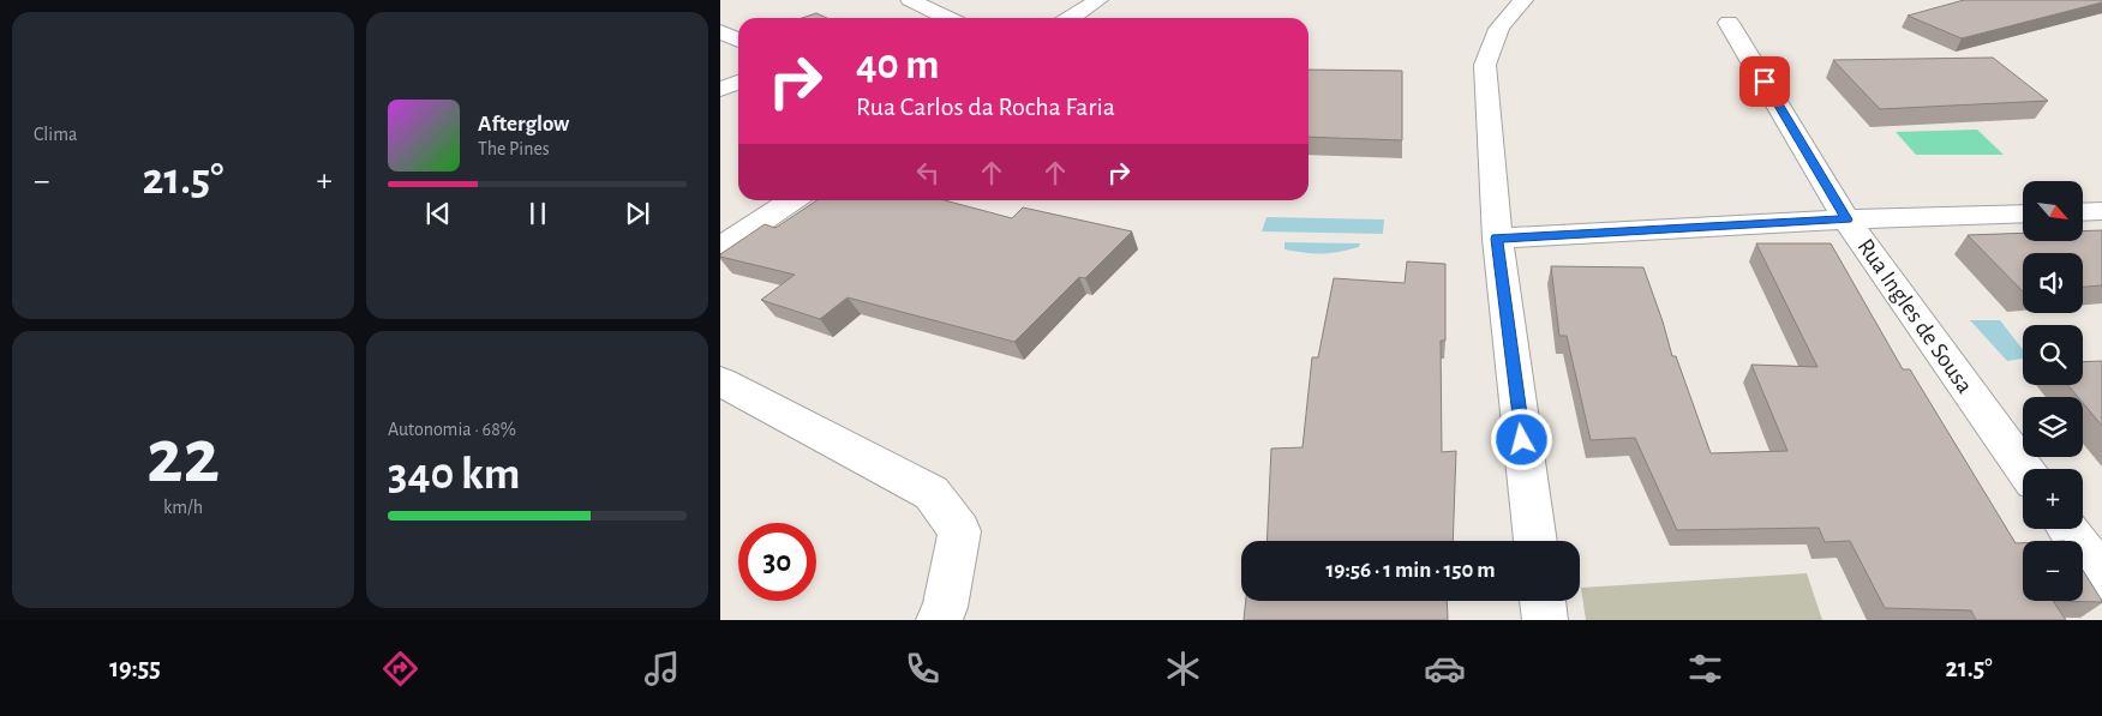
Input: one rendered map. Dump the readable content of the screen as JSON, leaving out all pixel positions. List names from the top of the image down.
{
  "streets": {
    "street": ["Rua Ingles de Sousa"]
  },
  "north": "bottom right",
  "page": {
    "tile": [
      "Clima",
      ["22", "km/h"],
      ["Autonomia · 68%", "340 km"]
    ],
    "turn": ["40 m", "Rua Carlos da Rocha Faria"],
    "song": ["Afterglow", "The Pines"],
    "heat": ["−", "21.5°", "+"],
    "map_buttons": ["+", "−"],
    "limit": "30",
    "trip": "19:56 · 1 min · 150 m",
    "tabs": ["19:55", "21.5°"]
  }
}
